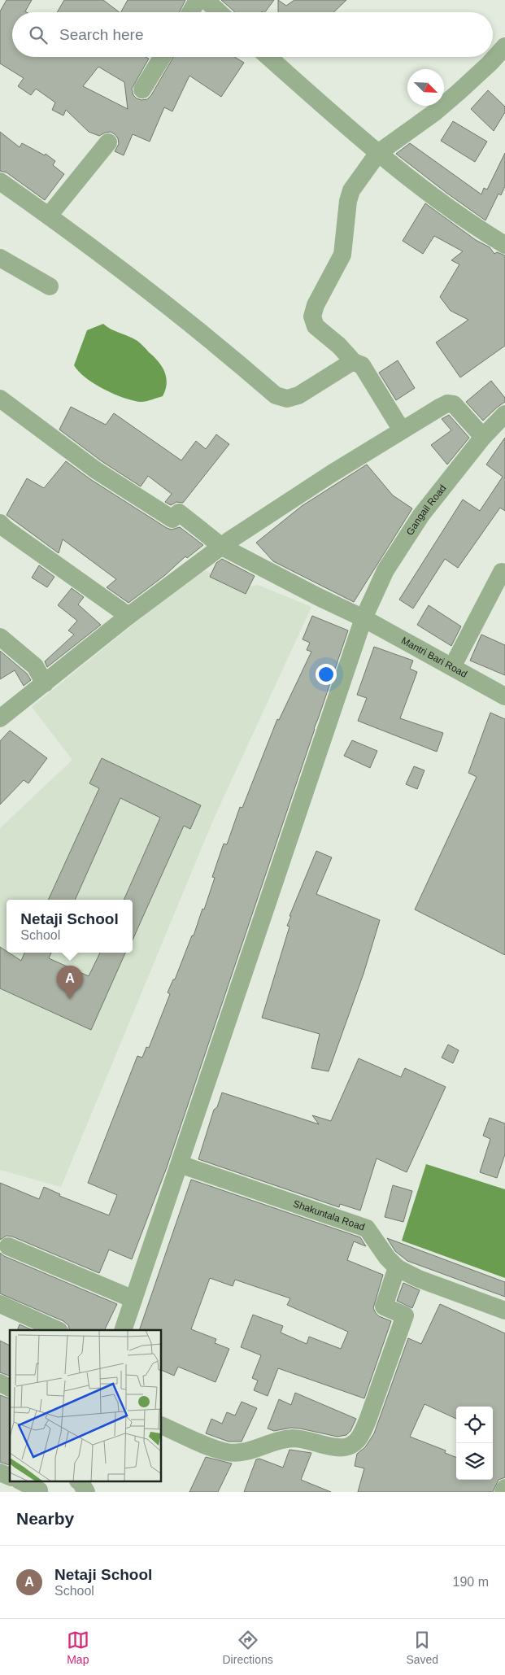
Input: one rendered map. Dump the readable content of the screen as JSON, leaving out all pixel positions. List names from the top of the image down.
{
  "streets": {
    "street": ["Gangail Road", "Mantri Bari Road", "Shakuntala Road"]
  },
  "crossings": [
    ["Gangail Road", "Mantri Bari Road"],
    ["Gangail Road", "Shakuntala Road"]
  ],
  "north": "bottom right",
  "page": {
    "search": "Search here",
    "popup": ["Netaji School", "School"],
    "pins": "A",
    "heading": "Nearby",
    "list": [
      {
        "mark": "A",
        "name": "Netaji School",
        "note": "School",
        "value": "190 m"
      }
    ],
    "nav": ["Map", "Directions", "Saved"]
  }
}
